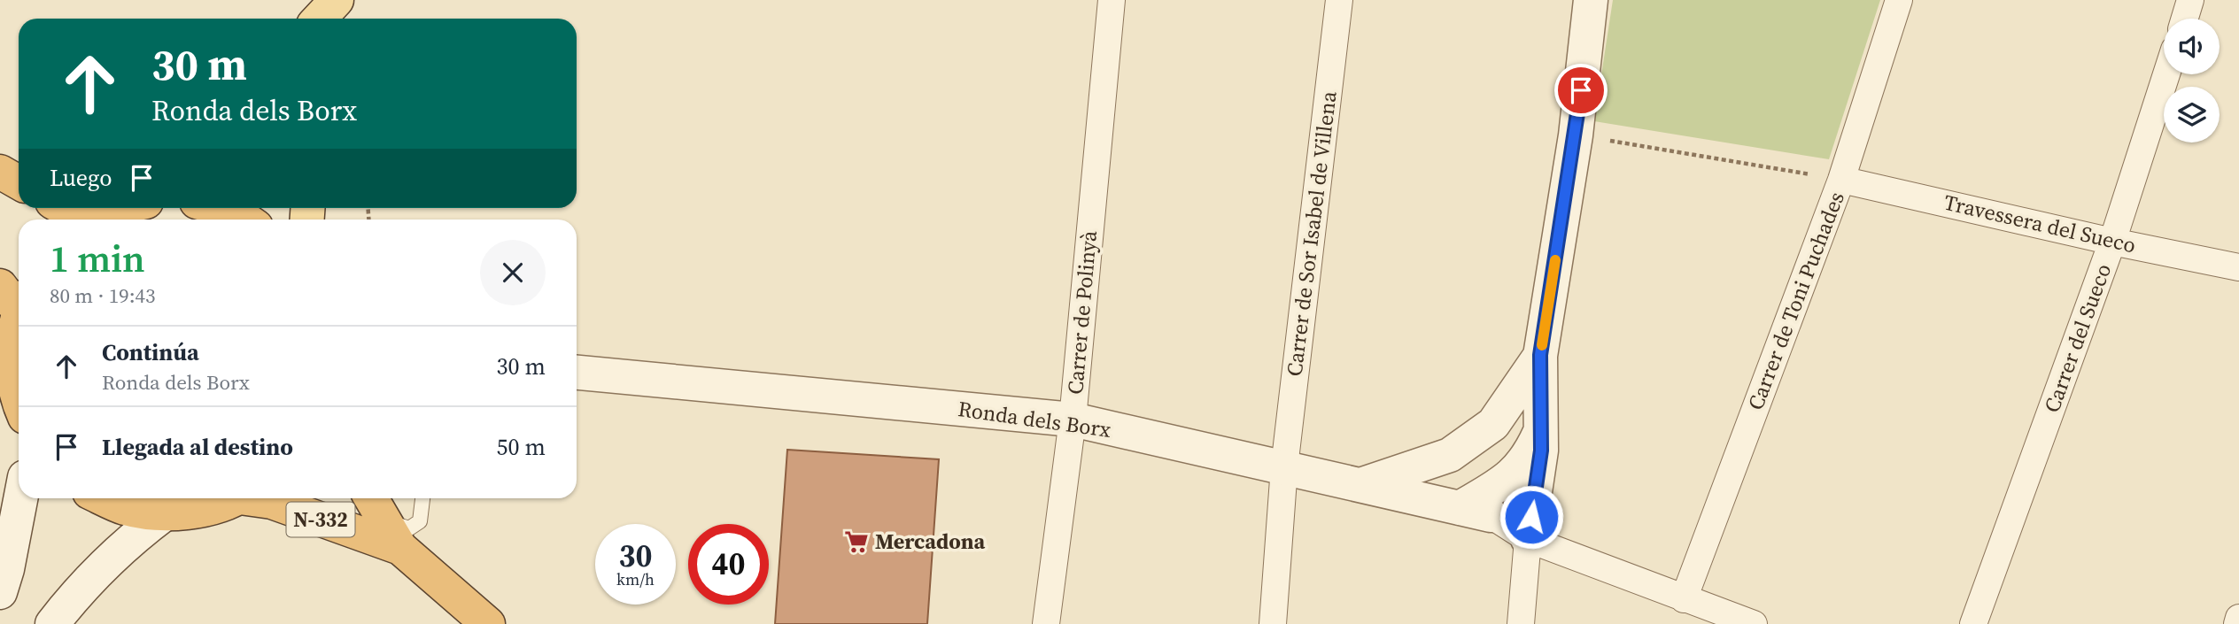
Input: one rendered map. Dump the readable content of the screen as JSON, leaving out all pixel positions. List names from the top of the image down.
{
  "streets": {
    "highway": ["N-332"],
    "street": [
      "Travessera del Sueco",
      "Carrer de Sor Isabel de Villena",
      "Carrer de Toni Puchades",
      "Carrer de Polinyà",
      "Carrer del Sueco",
      "Ronda dels Borx"
    ]
  },
  "crossings": [
    ["Travessera del Sueco", "Carrer de Toni Puchades"],
    ["Travessera del Sueco", "Carrer del Sueco"],
    ["Carrer de Sor Isabel de Villena", "Ronda dels Borx"],
    ["Carrer de Polinyà", "Ronda dels Borx"]
  ],
  "places": {
    "supermarket": ["Mercadona"]
  },
  "page": {
    "turn": ["30 m", "Ronda dels Borx"],
    "then": "Luego",
    "heading": ["1 min", "80 m · 19:43"],
    "list": [
      {
        "name": "Continúa",
        "note": "Ronda dels Borx",
        "value": "30 m"
      },
      {
        "name": "Llegada al destino",
        "value": "50 m"
      }
    ],
    "speed": "30 km/h",
    "limit": "40"
  }
}
